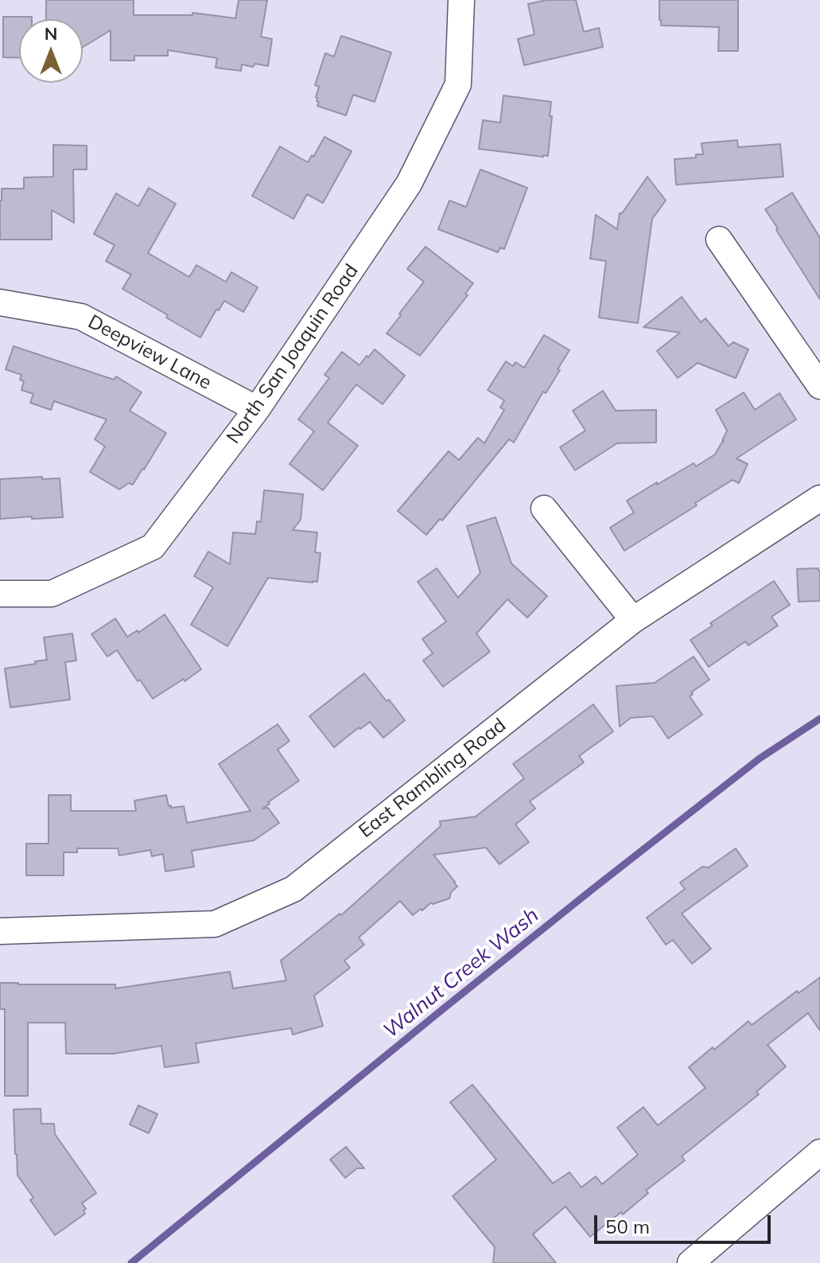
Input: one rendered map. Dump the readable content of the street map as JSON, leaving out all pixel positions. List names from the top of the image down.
{
  "streets": {
    "street": ["Deepview Lane", "North San Joaquin Road", "East Rambling Road"]
  },
  "crossings": [
    ["Deepview Lane", "North San Joaquin Road"]
  ],
  "water": ["Walnut Creek Wash"],
  "scale_bar": "50 m",
  "north": "top"
}
